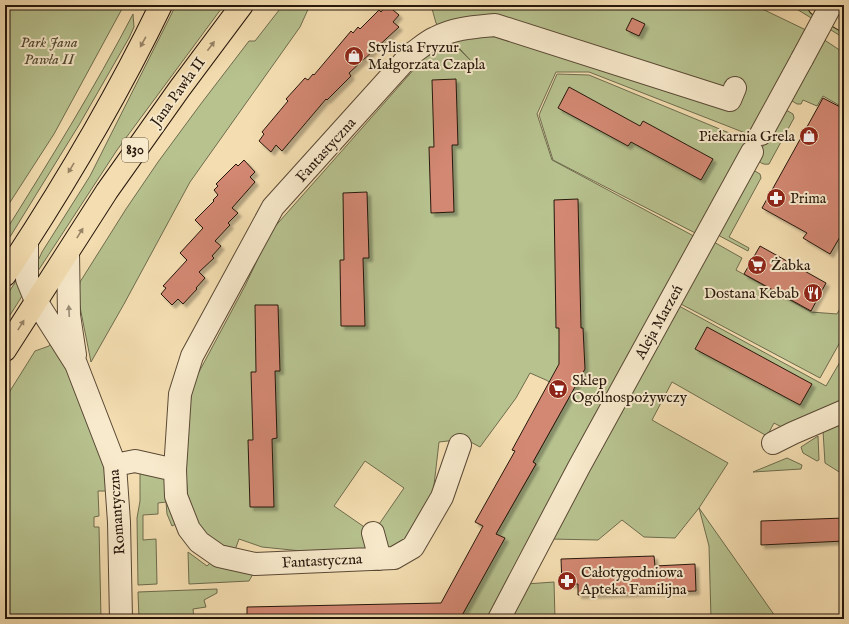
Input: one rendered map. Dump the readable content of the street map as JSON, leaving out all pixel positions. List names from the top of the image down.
{
  "streets": {
    "main road": ["Jana Pawła II", "830"],
    "street": ["Fantastyczna", "Aleja Marzeń", "Romantyczna"]
  },
  "crossings": [
    ["Jana Pawła II", "Romantyczna"]
  ],
  "parks": ["Park Jana Pawła II"],
  "places": {
    "shop": ["Stylista Fryzur Małgorzata Czapla", "Piekarnia Grela"],
    "pharmacy": ["Prima", "Całotygodniowa Apteka Familijna"],
    "supermarket": ["Żabka", "Sklep Ogólnospożywczy"],
    "restaurant": ["Dostana Kebab"]
  }
}
